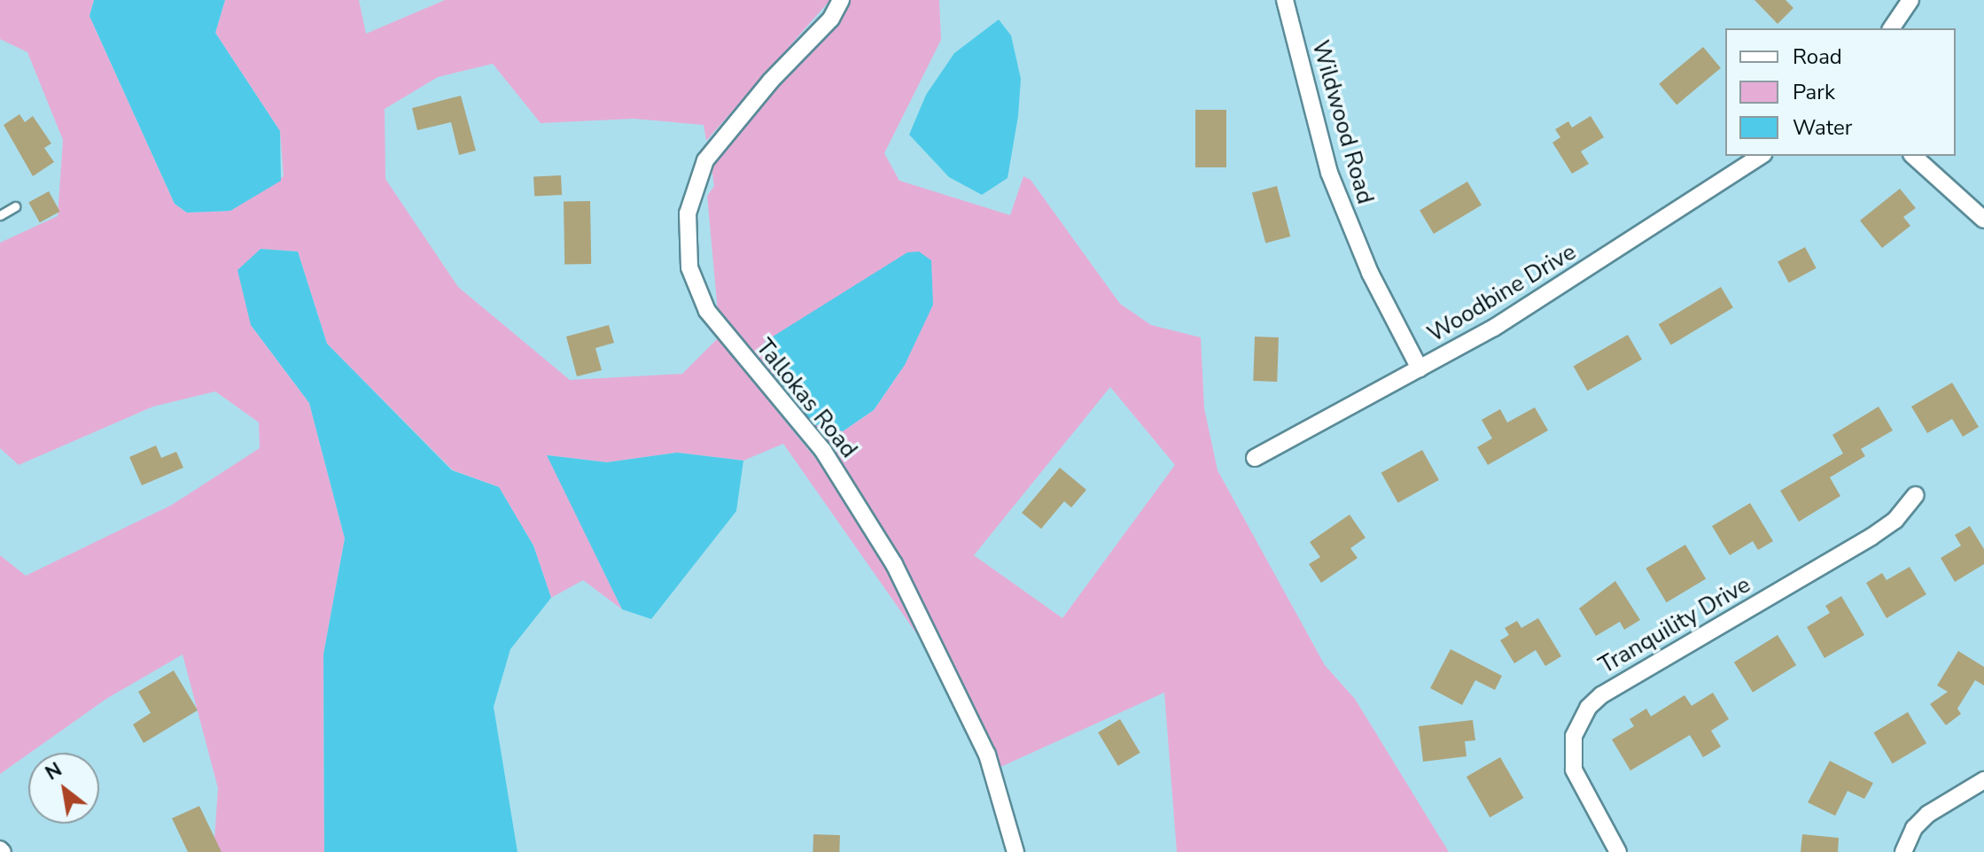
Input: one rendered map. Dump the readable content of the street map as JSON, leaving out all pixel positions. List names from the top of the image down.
{
  "streets": {
    "street": [
      "Wildwood Road",
      "Woodbine Drive",
      "Tallokas Road",
      "Tranquility Drive"
    ]
  },
  "crossings": [
    ["Wildwood Road", "Woodbine Drive"]
  ],
  "legend": ["Road", "Park", "Water"],
  "north": "top left"
}
